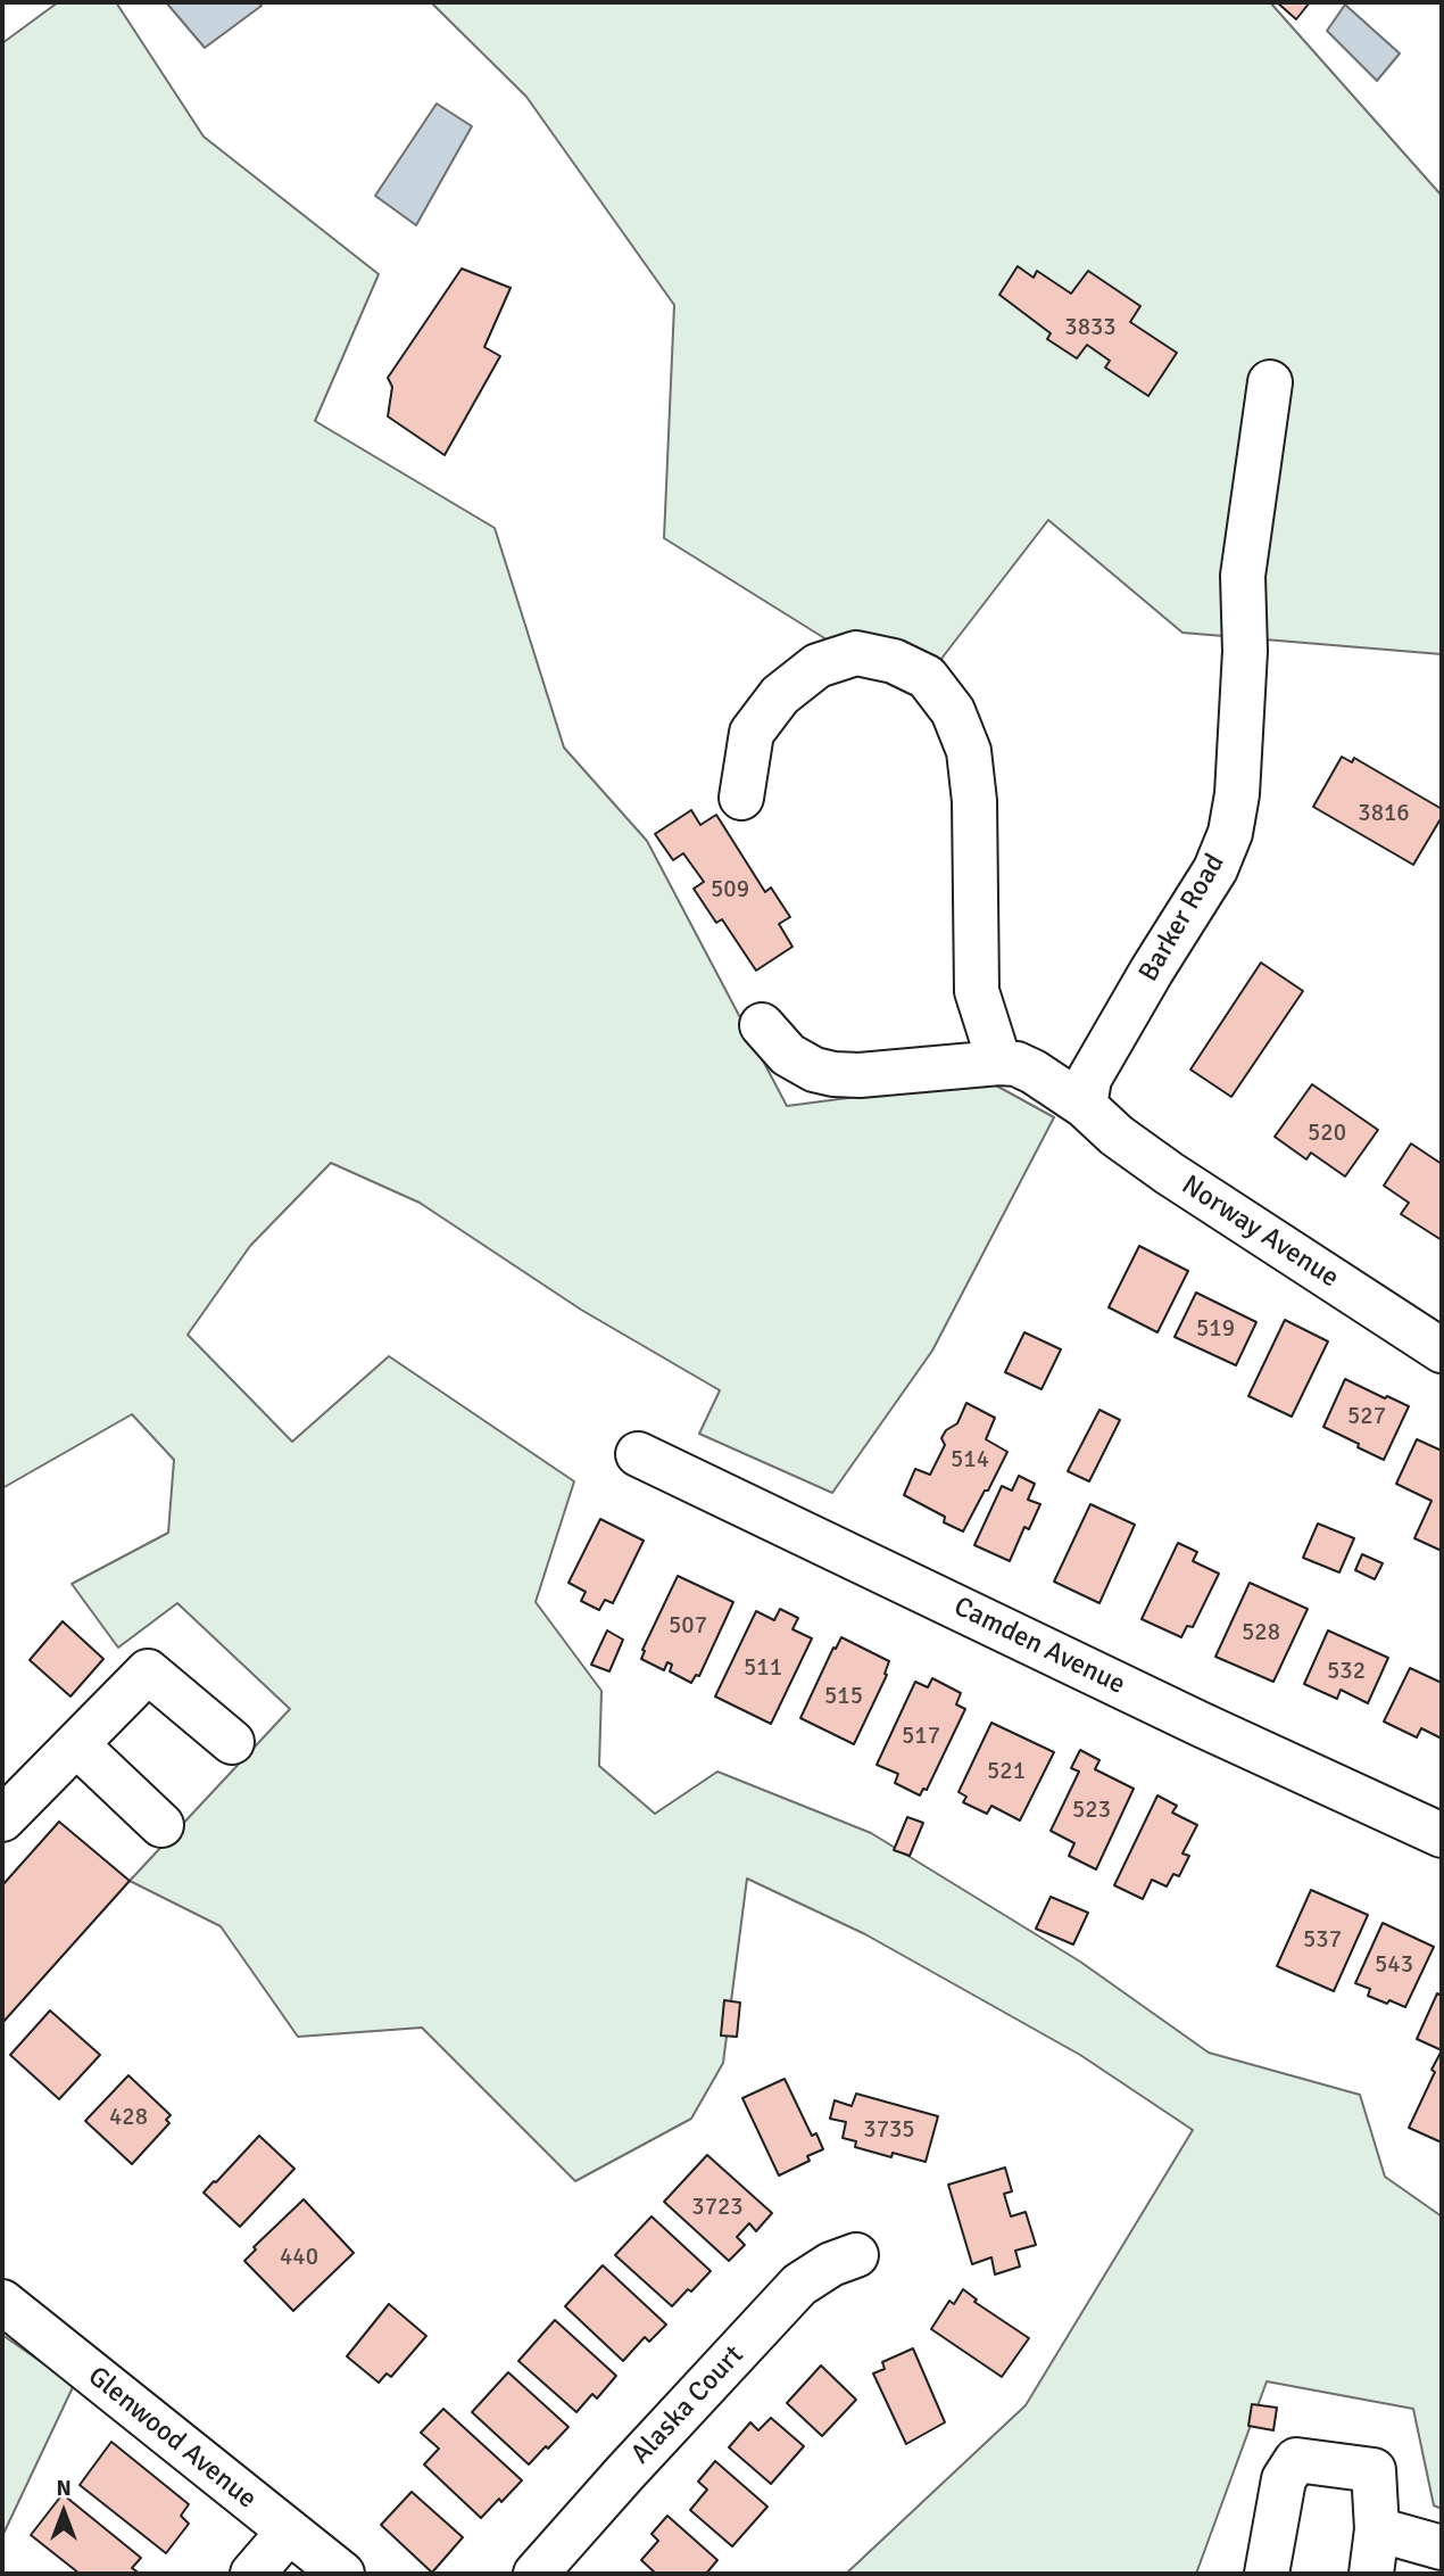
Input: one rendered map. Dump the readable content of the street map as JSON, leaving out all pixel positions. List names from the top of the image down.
{
  "streets": {
    "street": [
      "Barker Road",
      "Norway Avenue",
      "Camden Avenue",
      "Alaska Court",
      "Glenwood Avenue"
    ]
  },
  "crossings": [
    ["Barker Road", "Norway Avenue"]
  ],
  "house_numbers": [
    "3833",
    "3816",
    "509",
    "520",
    "519",
    "527",
    "514",
    "507",
    "528",
    "511",
    "532",
    "515",
    "517",
    "521",
    "523",
    "537",
    "543",
    "428",
    "3735",
    "3723",
    "440"
  ],
  "north": "top"
}
